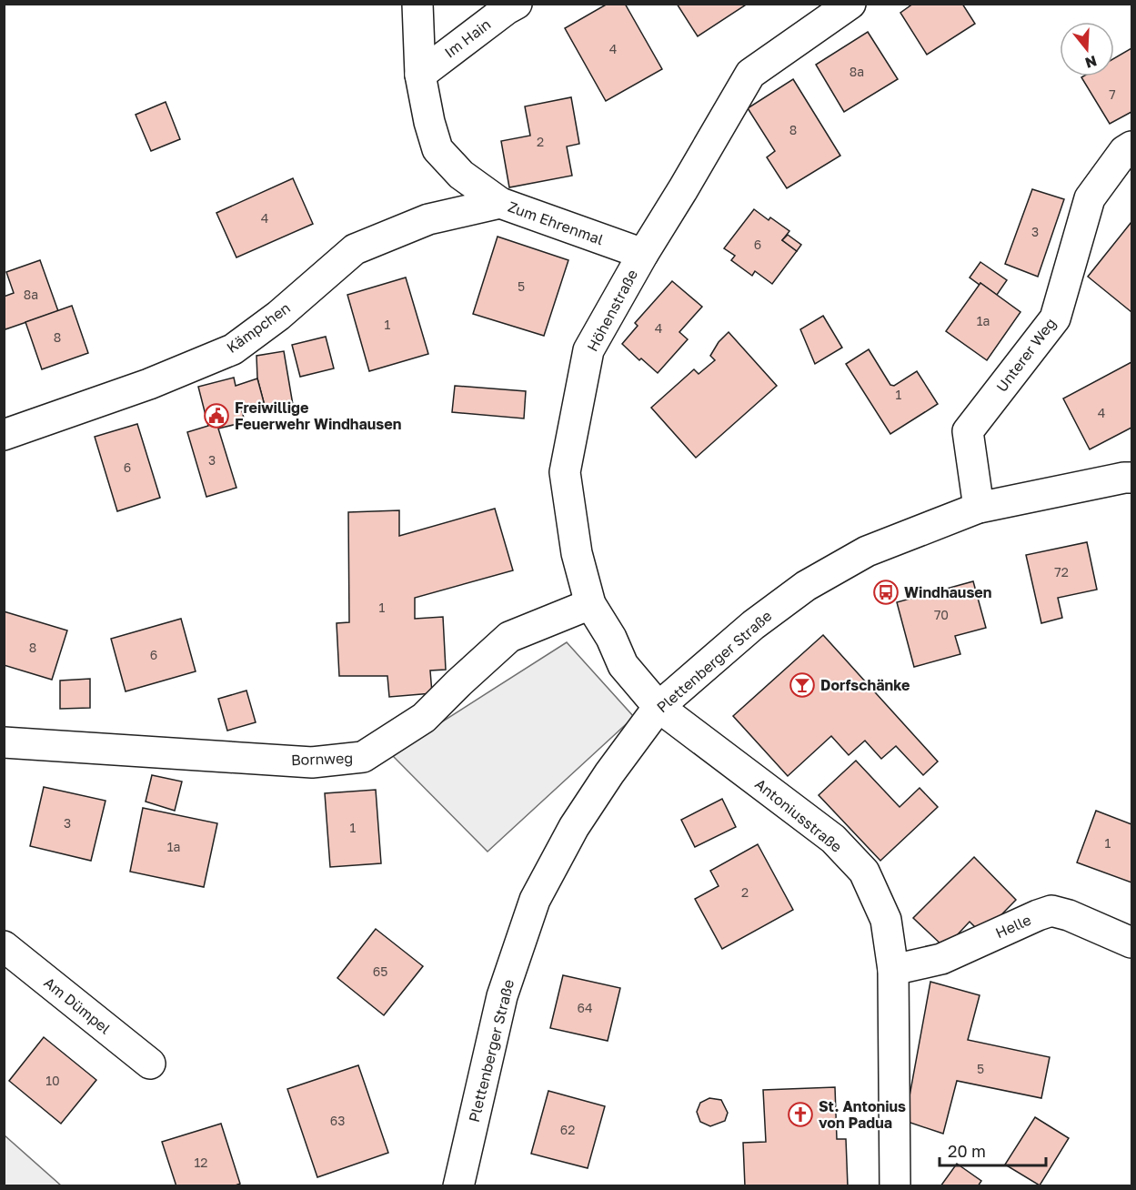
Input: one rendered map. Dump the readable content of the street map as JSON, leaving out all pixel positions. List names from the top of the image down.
{
  "streets": {
    "street": [
      "Im Hain",
      "Zum Ehrenmal",
      "Höhenstraße",
      "Kämpchen",
      "Unterer Weg",
      "Plettenberger Straße",
      "Bornweg",
      "Antoniusstraße",
      "Helle",
      "Am Dümpel"
    ]
  },
  "crossings": [
    ["Im Hain", "Zum Ehrenmal"],
    ["Zum Ehrenmal", "Höhenstraße"],
    ["Zum Ehrenmal", "Kämpchen"],
    ["Höhenstraße", "Plettenberger Straße"],
    ["Höhenstraße", "Bornweg"],
    ["Höhenstraße", "Antoniusstraße"],
    ["Unterer Weg", "Plettenberger Straße"],
    ["Plettenberger Straße", "Antoniusstraße"],
    ["Antoniusstraße", "Helle"]
  ],
  "places": {
    "public building": ["Freiwillige Feuerwehr Windhausen"],
    "bus stop": ["Windhausen"],
    "bar": ["Dorfschänke"],
    "church": ["St. Antonius von Padua"]
  },
  "house_numbers": [
    "4",
    "8a",
    "7",
    "8",
    "2",
    "4",
    "3",
    "6",
    "5",
    "8a",
    "1a",
    "1",
    "4",
    "8",
    "1",
    "4",
    "3",
    "6",
    "72",
    "1",
    "70",
    "8",
    "6",
    "3",
    "1",
    "1",
    "1a",
    "2",
    "65",
    "64",
    "5",
    "10",
    "63",
    "62",
    "12"
  ],
  "scale_bar": "20 m",
  "north": "bottom"
}
